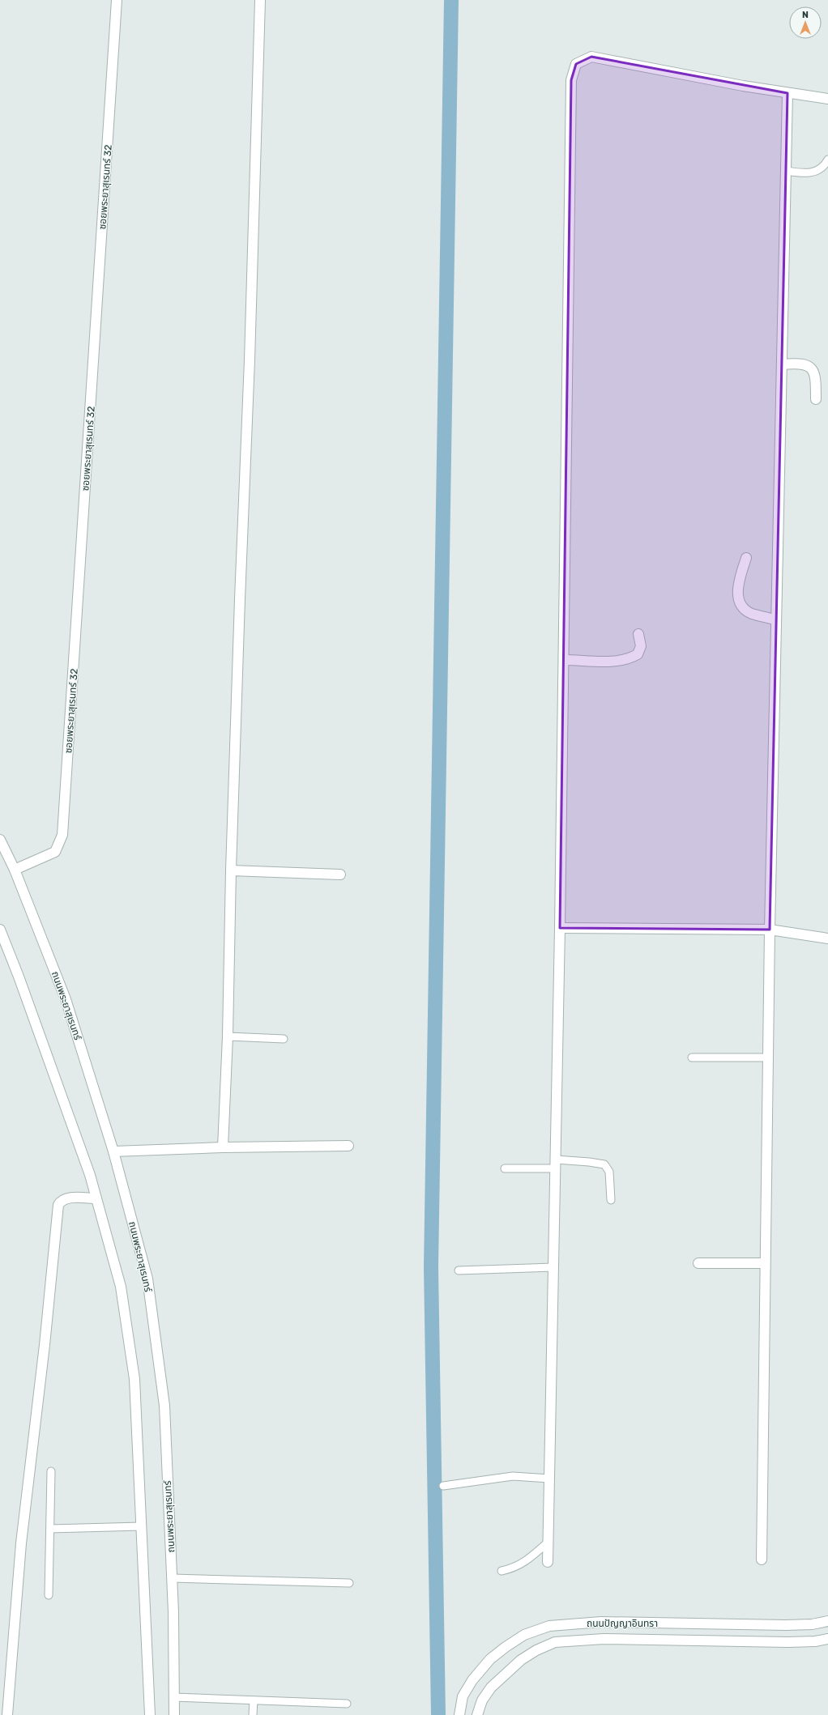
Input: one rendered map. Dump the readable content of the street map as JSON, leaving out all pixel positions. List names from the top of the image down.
{
  "streets": {
    "street": ["ซอยพระยาสุเรนทร์ 32", "ถนนพระยาสุเรนทร์", "ถนนปัญญาอินทรา"]
  },
  "crossings": [
    ["ซอยพระยาสุเรนทร์ 32", "ถนนพระยาสุเรนทร์"]
  ],
  "north": "top"
}
